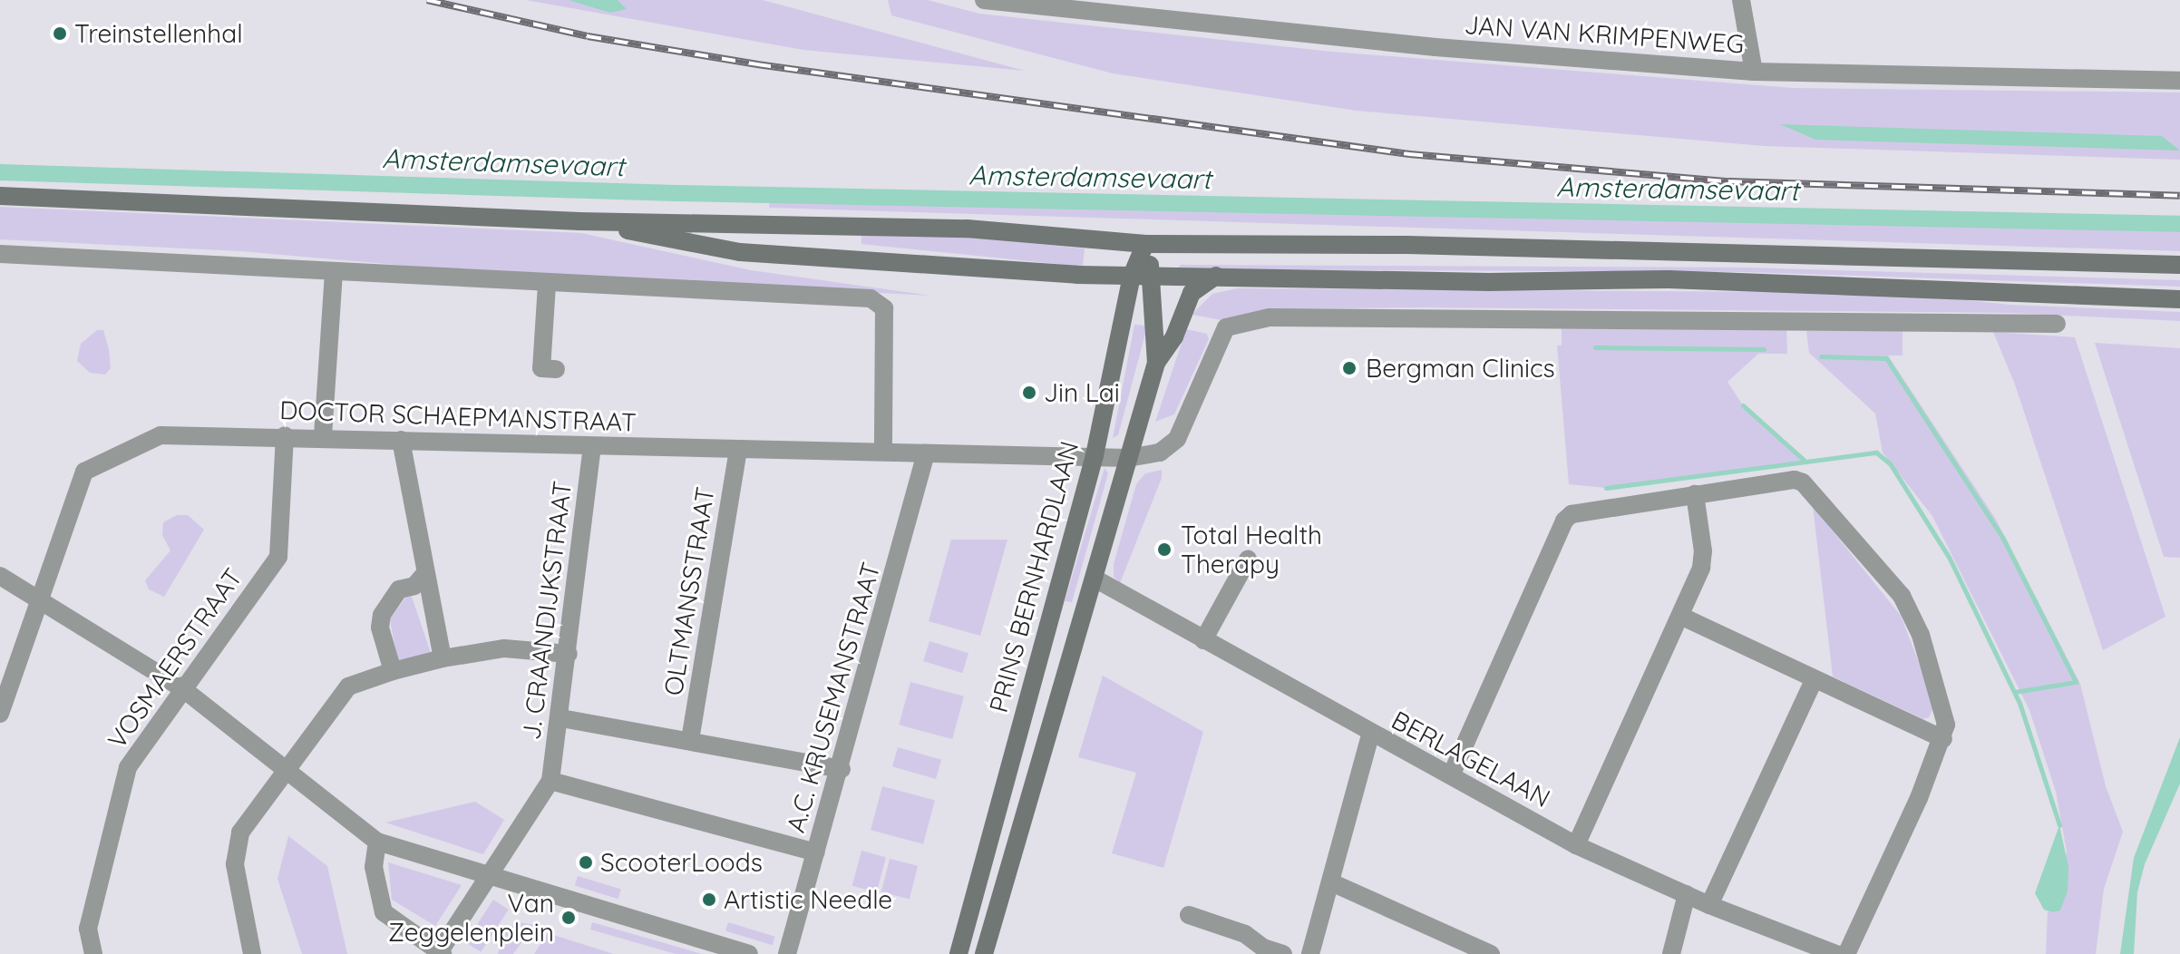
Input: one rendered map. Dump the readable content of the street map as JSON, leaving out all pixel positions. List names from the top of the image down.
{
  "streets": {
    "main road": ["PRINS BERNHARDLAAN"],
    "street": [
      "JAN VAN KRIMPENWEG",
      "DOCTOR SCHAEPMANSTRAAT",
      "OLTMANSSTRAAT",
      "J. CRAANDIJKSTRAAT",
      "VOSMAERSTRAAT",
      "A.C. KRUSEMANSTRAAT",
      "BERLAGELAAN"
    ]
  },
  "crossings": [
    ["DOCTOR SCHAEPMANSTRAAT", "PRINS BERNHARDLAAN"],
    ["DOCTOR SCHAEPMANSTRAAT", "OLTMANSSTRAAT"],
    ["DOCTOR SCHAEPMANSTRAAT", "J. CRAANDIJKSTRAAT"],
    ["DOCTOR SCHAEPMANSTRAAT", "VOSMAERSTRAAT"],
    ["DOCTOR SCHAEPMANSTRAAT", "A.C. KRUSEMANSTRAAT"]
  ],
  "water": ["Amsterdamsevaart"],
  "places": [
    "Treinstellenhal",
    "Bergman Clinics",
    "Jin Lai",
    "Total Health Therapy",
    "ScooterLoods",
    "Artistic Needle",
    "Van Zeggelenplein"
  ]
}
